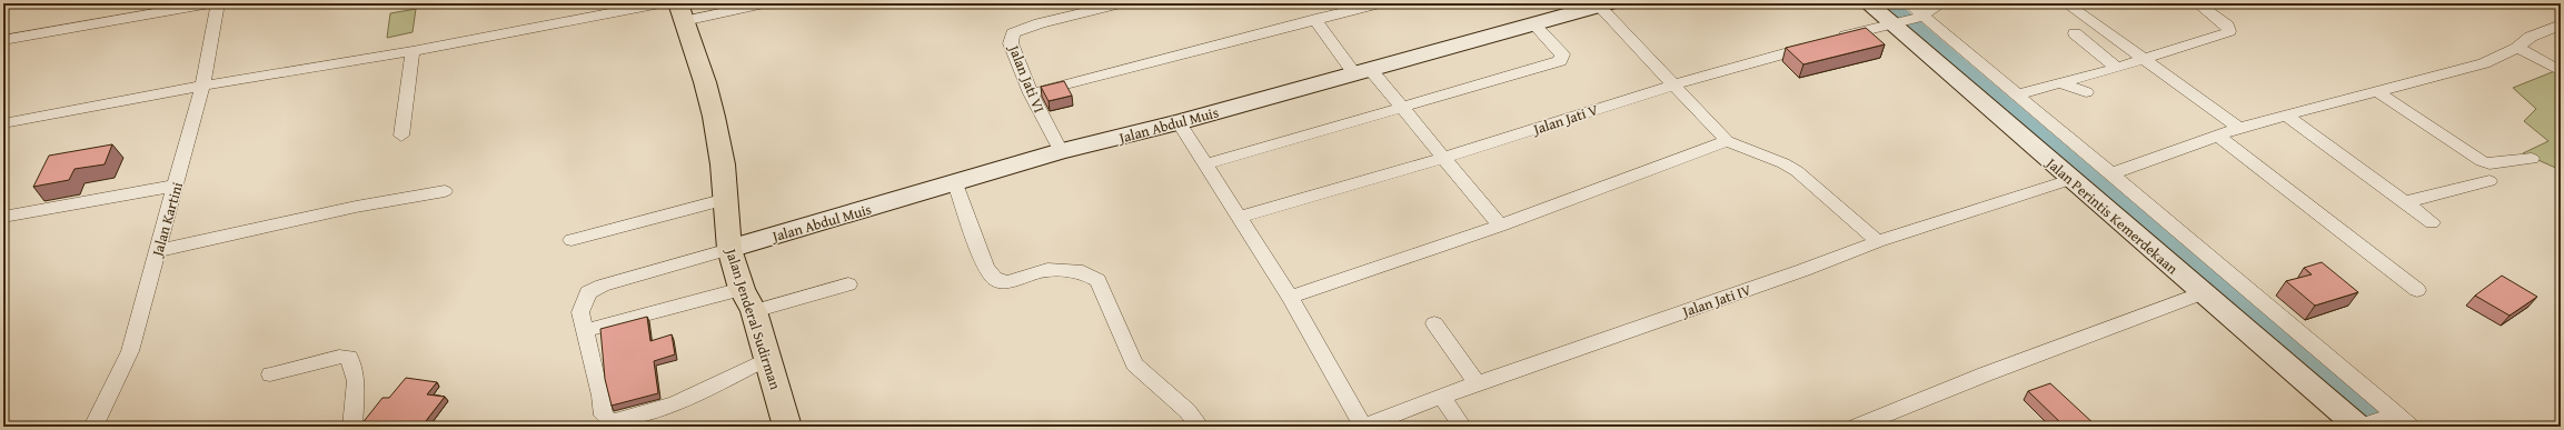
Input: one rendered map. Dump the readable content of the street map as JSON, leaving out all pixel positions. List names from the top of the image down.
{
  "streets": {
    "main road": ["Jalan Jenderal Sudirman"],
    "street": [
      "Jalan Jati VI",
      "Jalan Jati V",
      "Jalan Abdul Muis",
      "Jalan Perintis Kemerdekaan",
      "Jalan Kartini",
      "Jalan Jati IV"
    ]
  },
  "crossings": [
    ["Jalan Jati VI", "Jalan Abdul Muis"],
    ["Jalan Abdul Muis", "Jalan Jenderal Sudirman"],
    ["Jalan Perintis Kemerdekaan", "Jalan Jati IV"]
  ]
}
